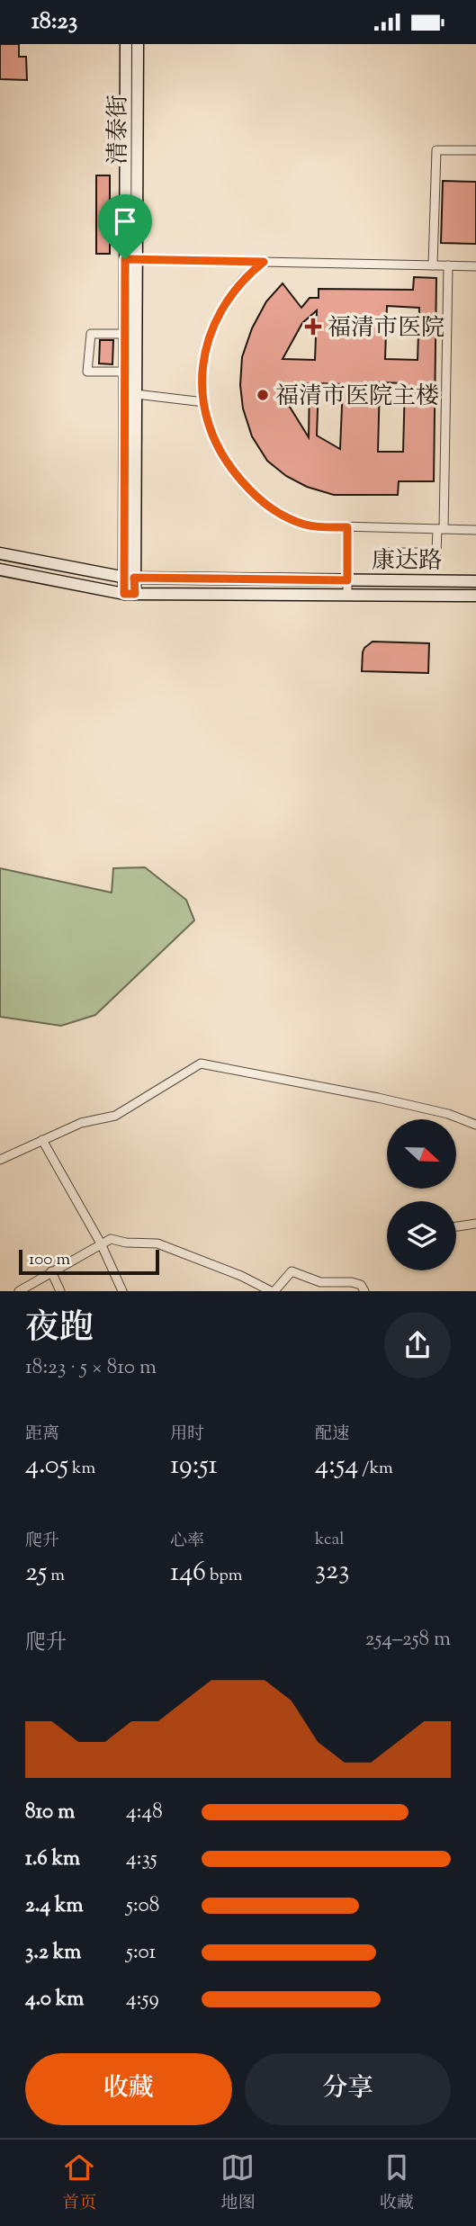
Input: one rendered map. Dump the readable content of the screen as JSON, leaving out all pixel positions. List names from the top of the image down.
{
  "streets": {
    "street": ["清泰街", "康达路"]
  },
  "crossings": [
    ["清泰街", "康达路"]
  ],
  "places": {
    "health": ["福清市医院"],
    "other": ["福清市医院主楼"]
  },
  "scale_bar": "100 m",
  "north": "right",
  "page": {
    "status": "18:23",
    "scale": "100 m",
    "heading": ["夜跑", "18:23 · 5 × 810 m"],
    "stats": [
      ["距离", "4.05 km"],
      ["用时", "19:51"],
      ["配速", "4:54 /km"],
      ["爬升", "25 m"],
      ["心率", "146 bpm"],
      ["kcal", "323"]
    ],
    "chart": ["爬升", "254–258 m"],
    "list": [
      {
        "name": "810 m",
        "note": "4:48"
      },
      {
        "name": "1.6 km",
        "note": "4:35"
      },
      {
        "name": "2.4 km",
        "note": "5:08"
      },
      {
        "name": "3.2 km",
        "note": "5:01"
      },
      {
        "name": "4.0 km",
        "note": "4:59"
      }
    ],
    "buttons": ["收藏", "分享"],
    "tabs": ["首页", "地图", "收藏"]
  }
}
